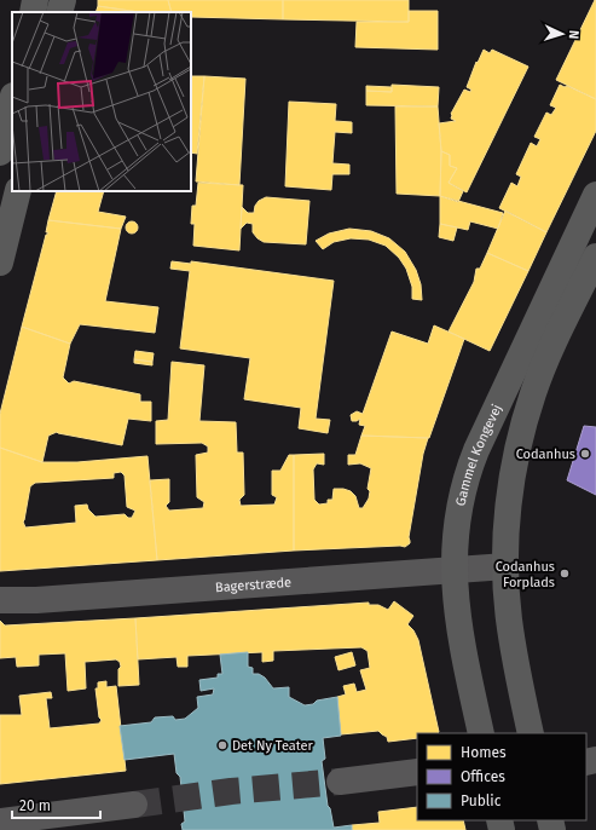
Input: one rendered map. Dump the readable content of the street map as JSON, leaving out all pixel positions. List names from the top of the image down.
{
  "streets": {
    "street": ["Gammel Kongevej", "Bagerstræde"]
  },
  "crossings": [
    ["Gammel Kongevej", "Bagerstræde"]
  ],
  "places": ["Codanhus", "Codanhus Forplads", "Det Ny Teater"],
  "legend": ["Homes", "Offices", "Public"],
  "scale_bar": "20 m",
  "north": "right"
}
